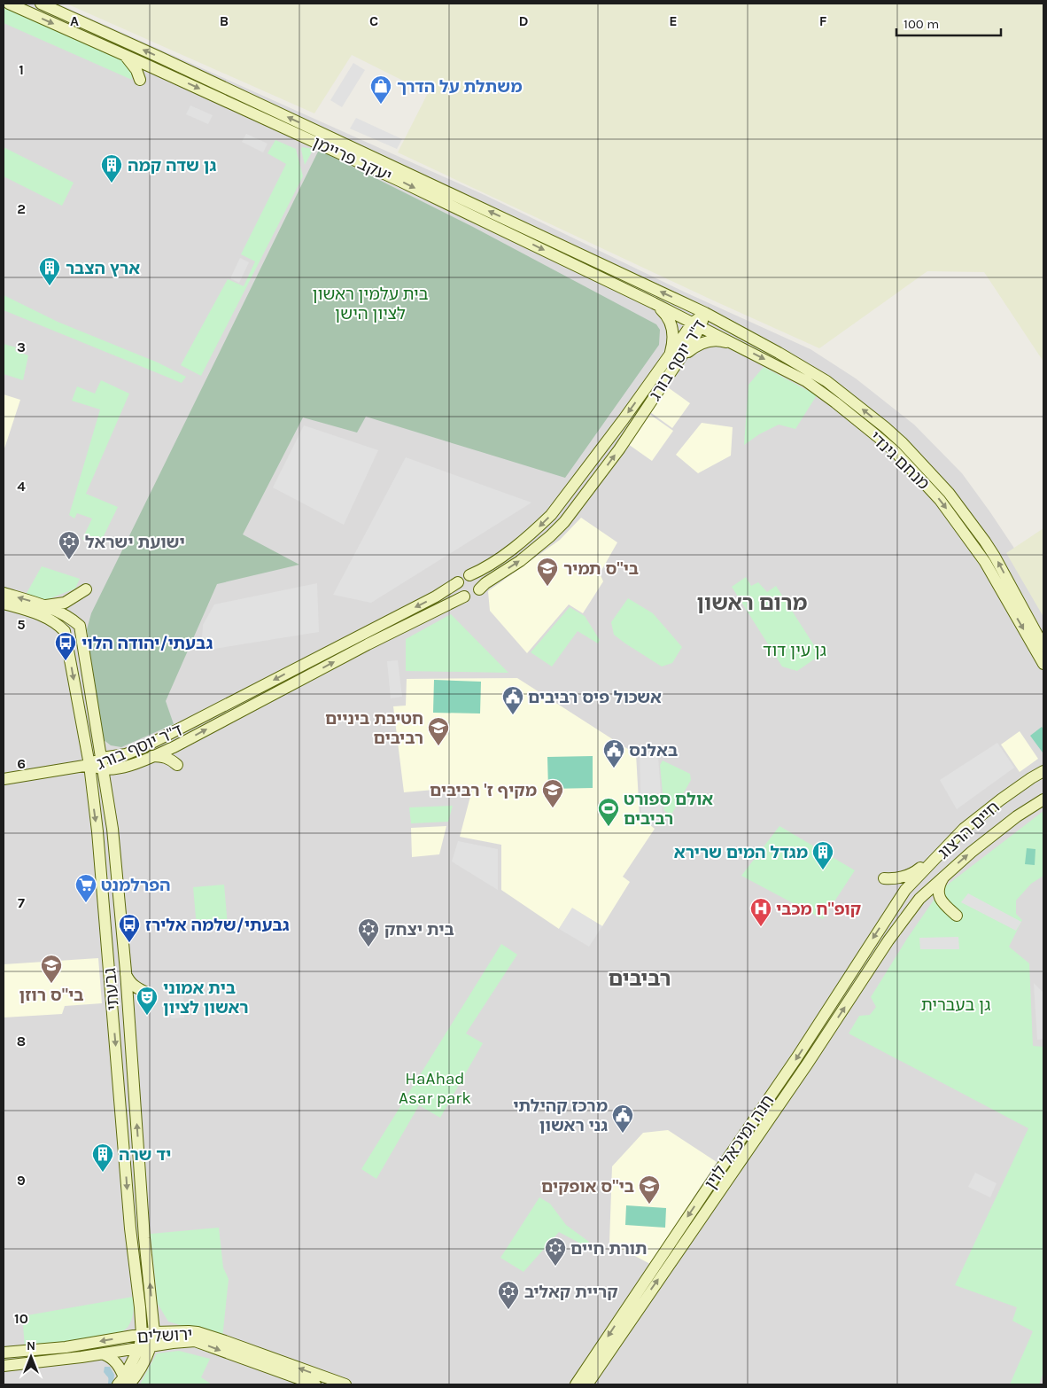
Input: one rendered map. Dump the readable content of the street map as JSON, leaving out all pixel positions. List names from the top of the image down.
{
  "streets": {
    "main road": [
      "יעקב פריימן",
      "ד\"ר יוסף בורג",
      "מנחם גינדי",
      "חיים הרצוג",
      "גבעתי",
      "חנה ומיכאל לוין",
      "ירושלים"
    ]
  },
  "crossings": [
    ["יעקב פריימן", "ד\"ר יוסף בורג"],
    ["יעקב פריימן", "מנחם גינדי"],
    ["ד\"ר יוסף בורג", "מנחם גינדי"],
    ["ד\"ר יוסף בורג", "גבעתי"],
    ["חיים הרצוג", "חנה ומיכאל לוין"],
    ["גבעתי", "ירושלים"]
  ],
  "districts": ["מרום ראשון", "רביבים"],
  "parks": [
    "בית עלמין ראשון לציון הישן",
    "גן עין דוד",
    "גן בעברית",
    "HaAhad Asar park"
  ],
  "places": {
    "shop": ["משתלת על הדרך"],
    "building": [
      "גן שדה קמה",
      "ארץ הצבר",
      "מגדל המים שרירא",
      "יד שרה"
    ],
    "synagogue": [
      "ישועת ישראל",
      "בית יצחק",
      "תורת חיים",
      "קריית קאליב"
    ],
    "school or university": [
      "בי\"ס תמיר",
      "חטיבת ביניים רביבים",
      "מקיף ז' רביבים",
      "בי\"ס רוזן",
      "בי\"ס אופקים"
    ],
    "bus stop": ["גבעתי/יהודה הלוי", "גבעתי/שלמה אלירז"],
    "public building": ["אשכול פיס רביבים", "באלנס", "מרכז קהילתי גני ראשון"],
    "sports": ["אולם ספורט רביבים"],
    "supermarket": ["הפרלמנט"],
    "hospital": ["קופ\"ח מכבי"],
    "theatre": ["בית אמוני ראשון לציון"]
  },
  "scale_bar": "100 m",
  "north": "top",
  "grid": {
    "columns": [
      "A",
      "B",
      "C",
      "D",
      "E",
      "F"
    ],
    "rows": [
      "1",
      "2",
      "3",
      "4",
      "5",
      "6",
      "7",
      "8",
      "9",
      "10"
    ]
  }
}
